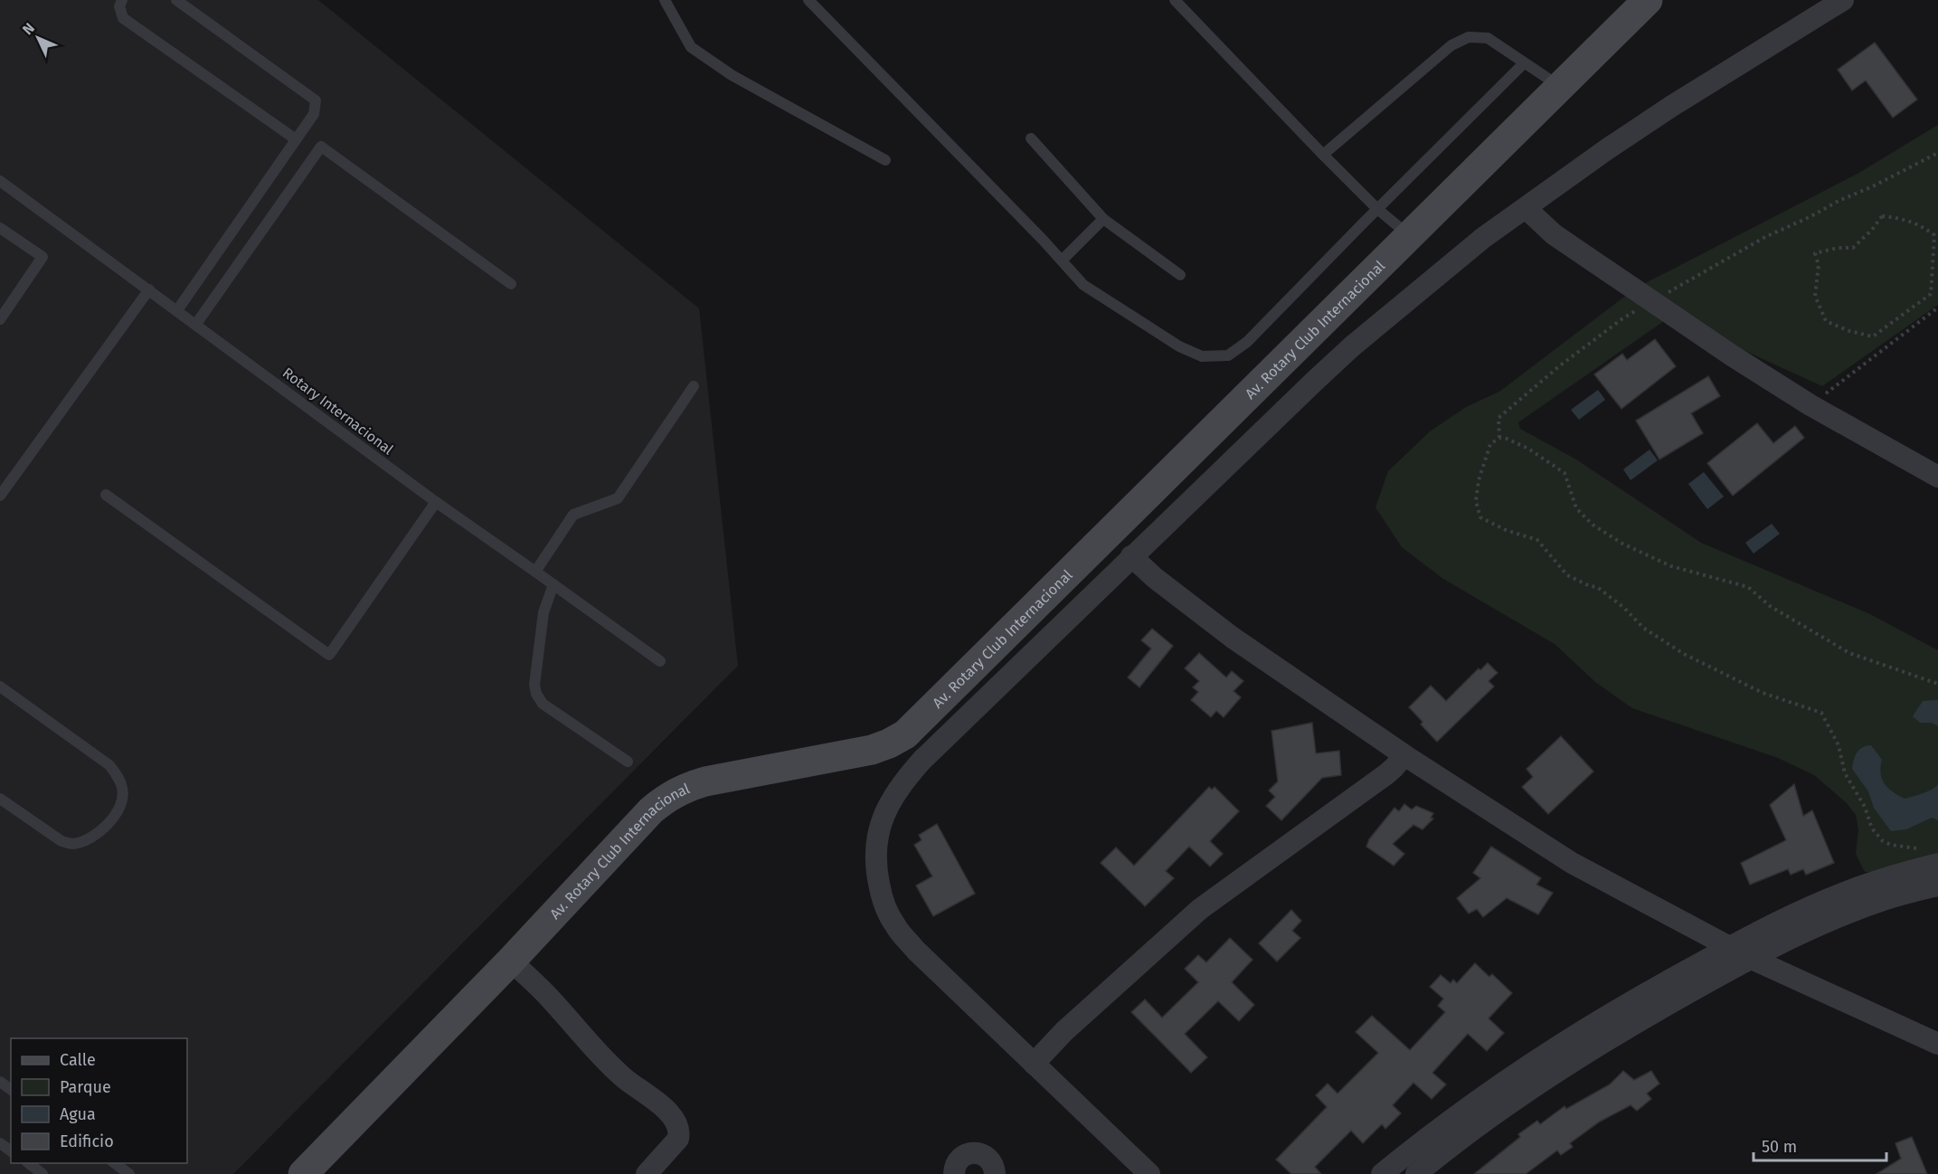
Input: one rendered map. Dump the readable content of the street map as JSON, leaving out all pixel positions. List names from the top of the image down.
{
  "streets": {
    "main road": ["Av. Rotary Club Internacional"],
    "lane": ["Rotary Internacional"]
  },
  "legend": [
    "Calle",
    "Parque",
    "Agua",
    "Edificio"
  ],
  "scale_bar": "50 m",
  "north": "top left"
}
